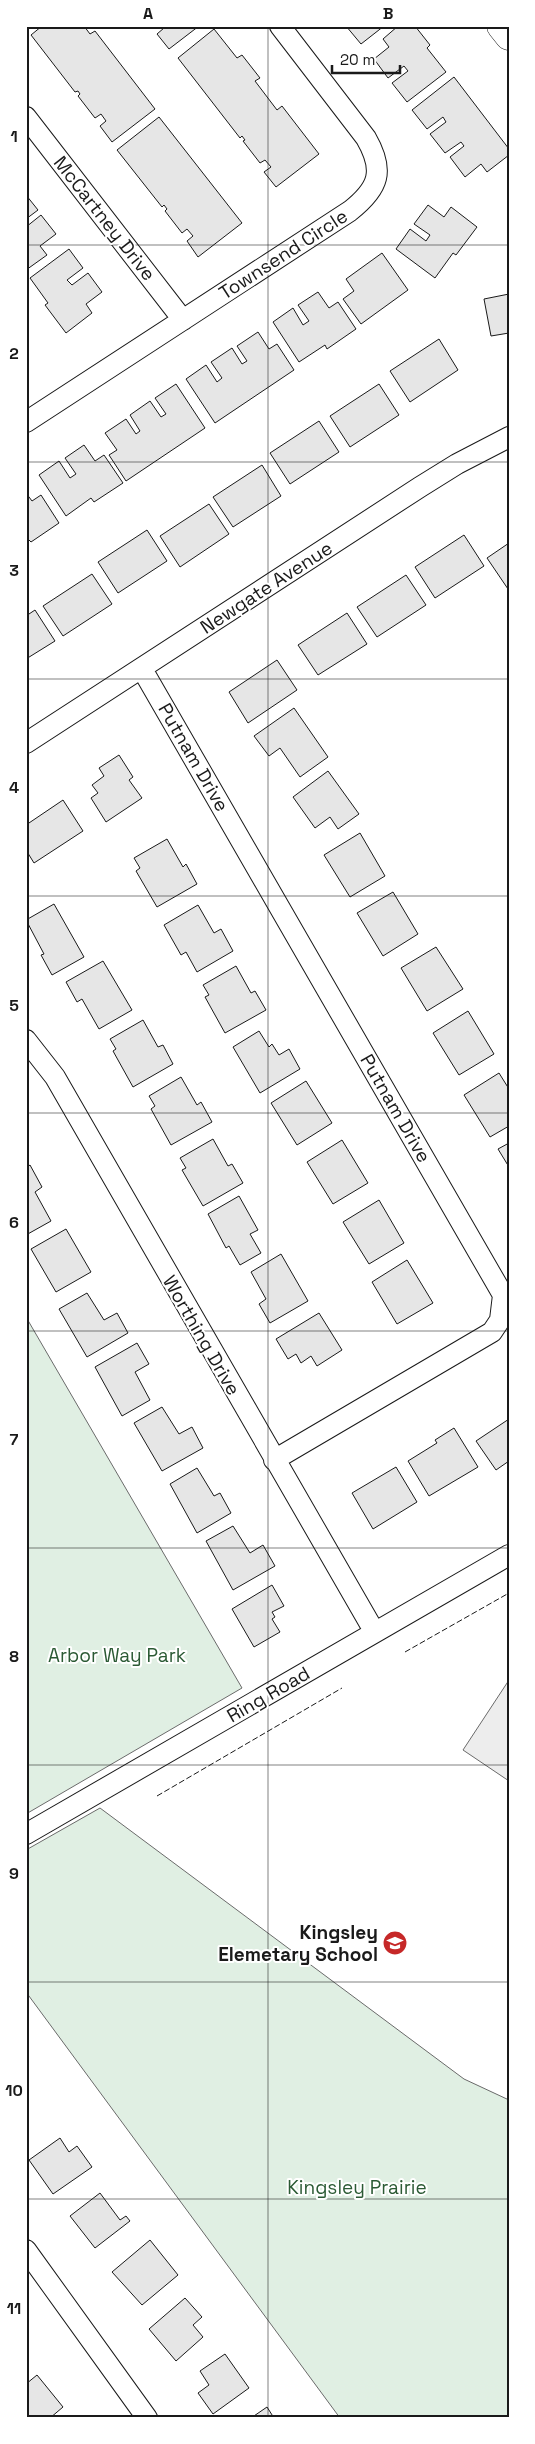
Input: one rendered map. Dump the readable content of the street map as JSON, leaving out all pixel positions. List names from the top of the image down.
{
  "streets": {
    "street": [
      "McCartney Drive",
      "Townsend Circle",
      "Newgate Avenue",
      "Putnam Drive",
      "Worthing Drive",
      "Ring Road"
    ]
  },
  "crossings": [
    ["McCartney Drive", "Townsend Circle"],
    ["Newgate Avenue", "Putnam Drive"],
    ["Putnam Drive", "Worthing Drive"],
    ["Worthing Drive", "Ring Road"]
  ],
  "parks": ["Arbor Way Park", "Kingsley Prairie"],
  "places": {
    "school or university": ["Kingsley Elemetary School"]
  },
  "scale_bar": "20 m",
  "grid": {
    "columns": ["A", "B"],
    "rows": [
      "1",
      "2",
      "3",
      "4",
      "5",
      "6",
      "7",
      "8",
      "9",
      "10",
      "11"
    ]
  }
}
